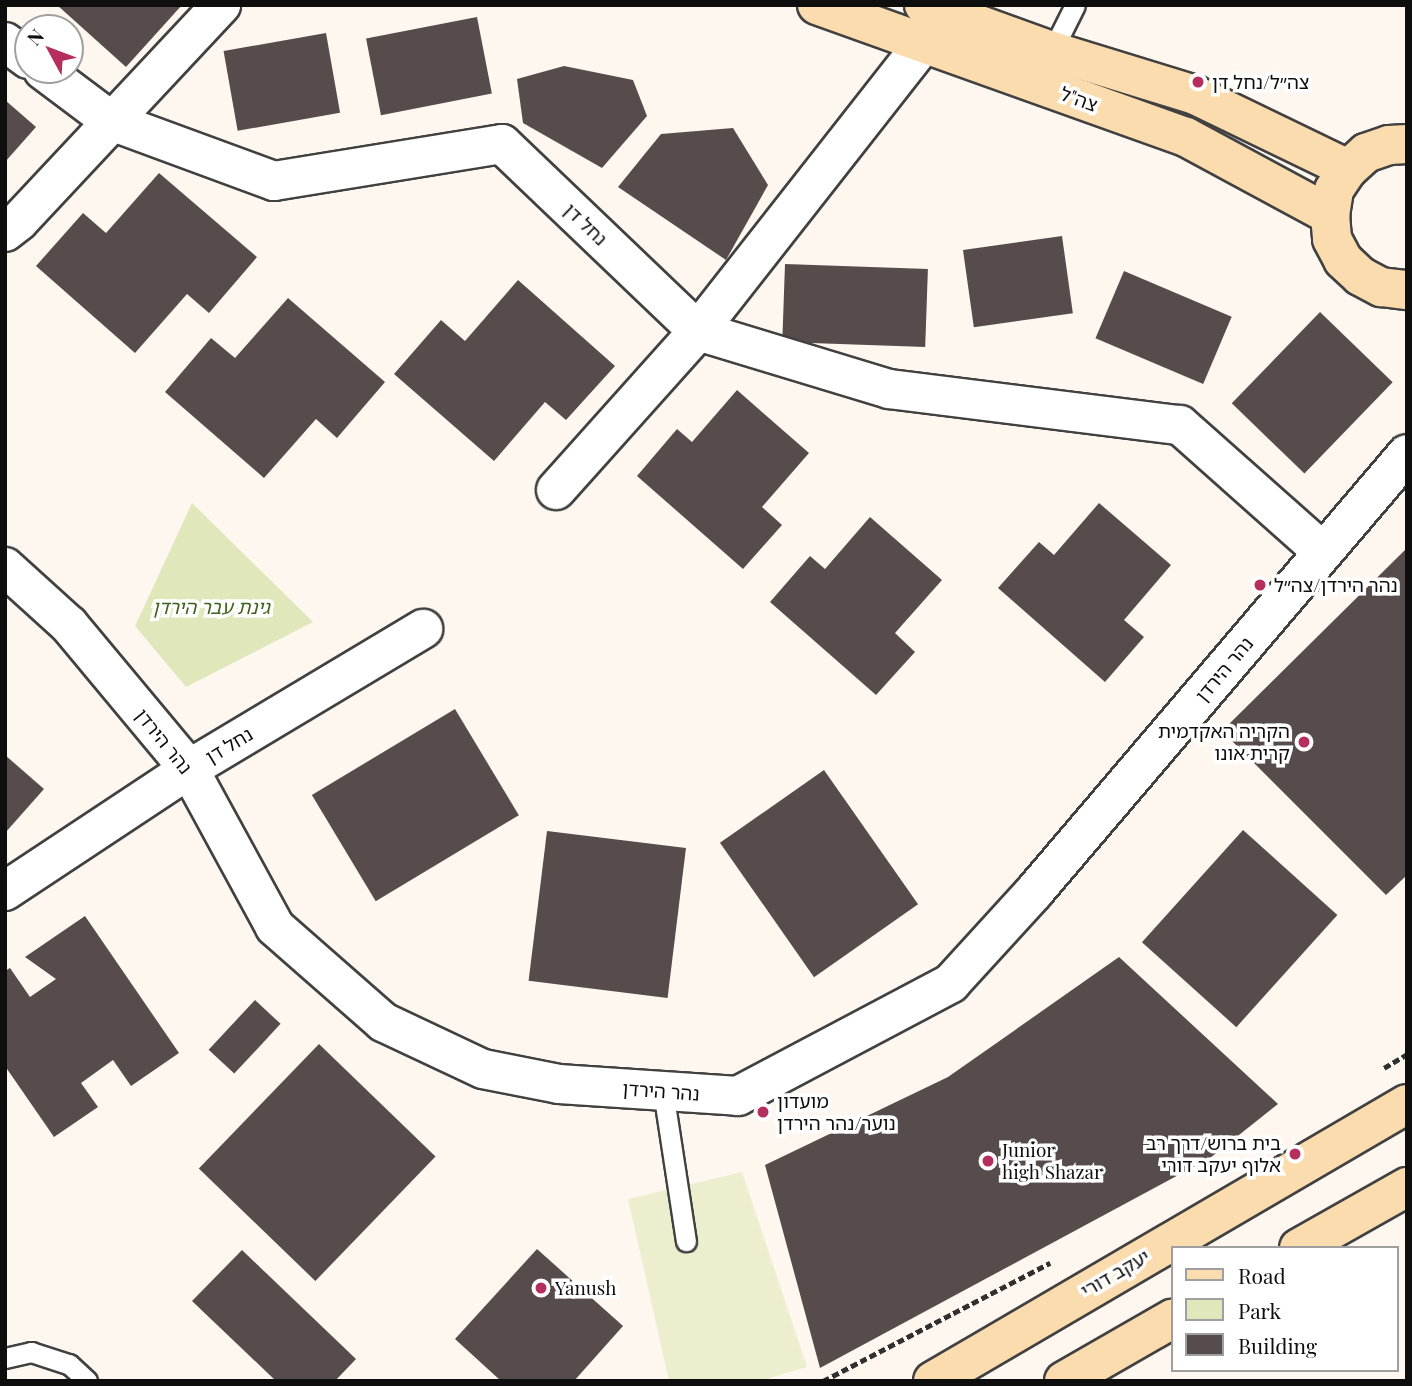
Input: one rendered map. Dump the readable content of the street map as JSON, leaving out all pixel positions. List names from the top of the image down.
{
  "streets": {
    "street": [
      "צה\"ל",
      "נחל דן",
      "נהר הירדן",
      "יעקב דורי"
    ]
  },
  "crossings": [
    ["נחל דן", "נהר הירדן"]
  ],
  "parks": ["גינת עבר הירדן"],
  "places": [
    "צה״ל/נחל דן",
    "נהר הירדן/צה״ל",
    "הקריה האקדמית קרית אונו",
    "מועדון נוער/נהר הירדן",
    "בית ברוש/דרך רב אלוף יעקב דורי",
    "Junior high Shazar",
    "Yanush"
  ],
  "legend": ["Road", "Park", "Building"],
  "north": "top left"
}
